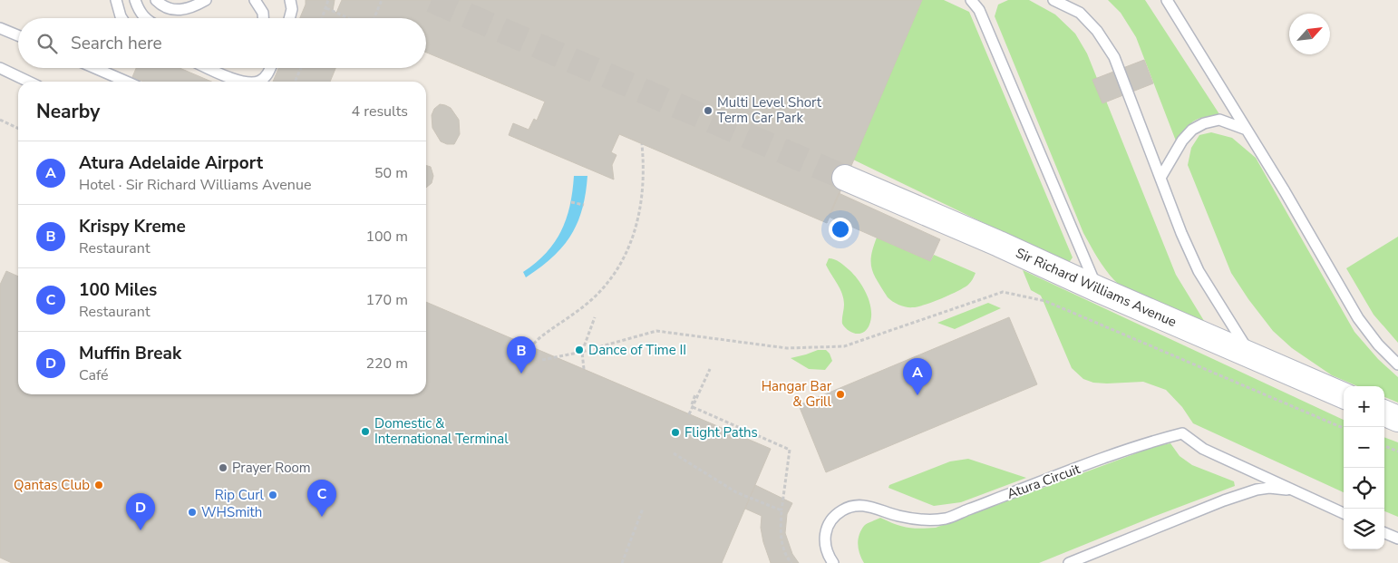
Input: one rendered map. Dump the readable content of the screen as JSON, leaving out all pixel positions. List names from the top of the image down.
{
  "streets": {
    "main road": ["Sir Richard Williams Avenue"],
    "lane": ["Atura Circuit"]
  },
  "places": [
    "Multi Level Short Term Car Park",
    "Dance of Time II",
    "Hangar Bar & Grill",
    "Domestic & International Terminal",
    "Flight Paths",
    "Prayer Room",
    "Qantas Club",
    "Rip Curl",
    "WHSmith"
  ],
  "north": "top right",
  "page": {
    "search": "Search here",
    "heading": ["Nearby", "4 results"],
    "list": [
      {
        "mark": "A",
        "name": "Atura Adelaide Airport",
        "note": "Hotel · Sir Richard Williams Avenue",
        "value": "50 m"
      },
      {
        "mark": "B",
        "name": "Krispy Kreme",
        "note": "Restaurant",
        "value": "100 m"
      },
      {
        "mark": "C",
        "name": "100 Miles",
        "note": "Restaurant",
        "value": "170 m"
      },
      {
        "mark": "D",
        "name": "Muffin Break",
        "note": "Café",
        "value": "220 m"
      }
    ],
    "pins": [
      "B",
      "A",
      "C",
      "D"
    ],
    "map_buttons": ["+", "−"]
  }
}
